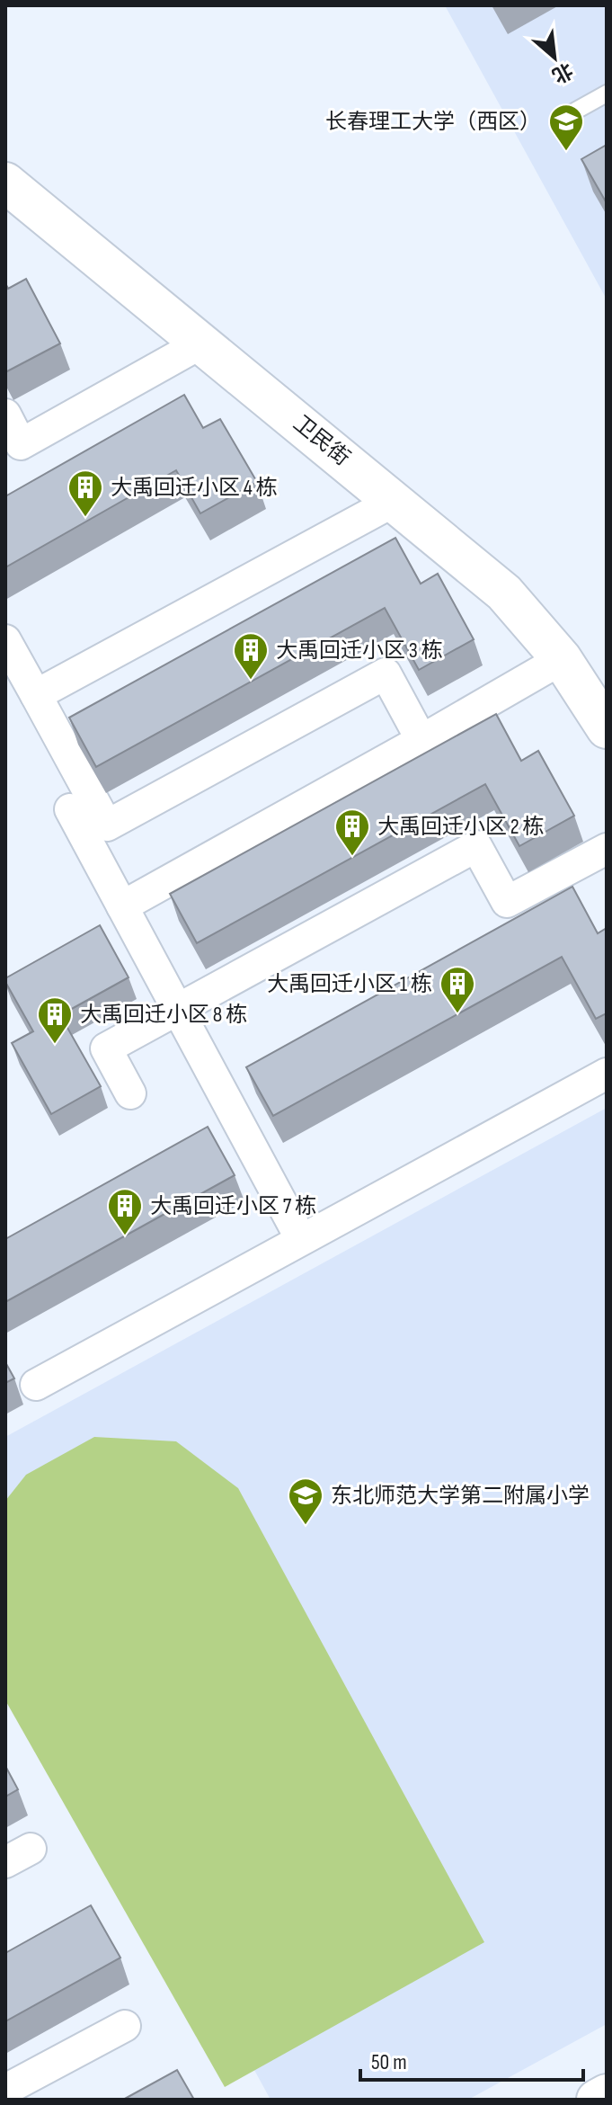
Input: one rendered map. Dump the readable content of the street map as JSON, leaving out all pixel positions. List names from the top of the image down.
{
  "streets": {
    "street": ["卫民街"]
  },
  "places": {
    "school or university": ["长春理工大学（西区）", "东北师范大学第二附属小学"],
    "building": [
      "大禹回迁小区 4 栋",
      "大禹回迁小区 3 栋",
      "大禹回迁小区 2 栋",
      "大禹回迁小区 1 栋",
      "大禹回迁小区 8 栋",
      "大禹回迁小区 7 栋"
    ]
  },
  "scale_bar": "50 m",
  "north": "bottom right"
}
